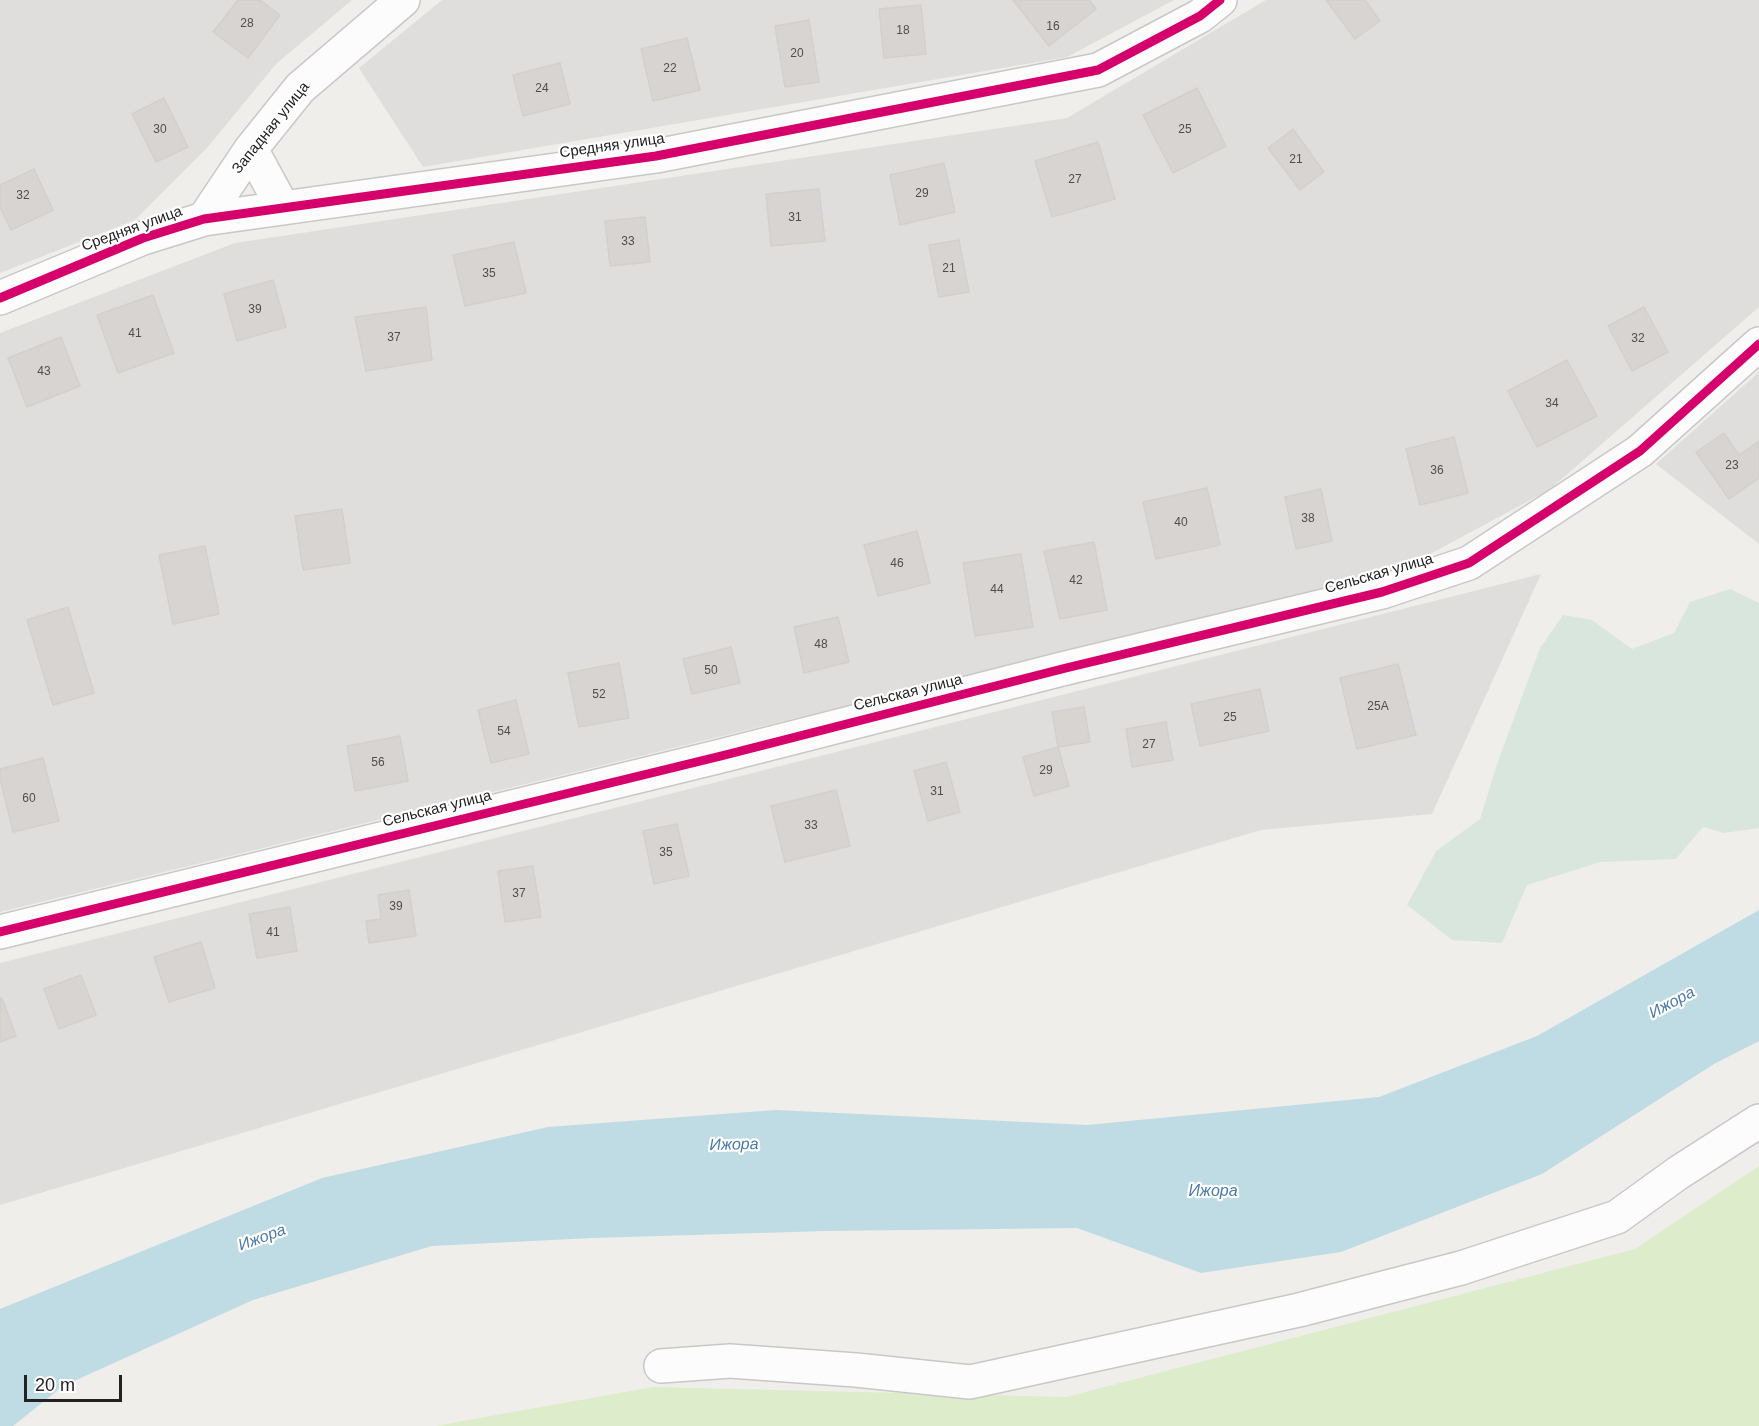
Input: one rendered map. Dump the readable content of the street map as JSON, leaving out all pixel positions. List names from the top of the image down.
{
  "streets": {
    "street": ["Западная улица", "Средняя улица", "Сельская улица"]
  },
  "crossings": [
    ["Западная улица", "Средняя улица"]
  ],
  "water": ["Ижора"],
  "house_numbers": [
    "28",
    "16",
    "18",
    "20",
    "22",
    "24",
    "30",
    "25",
    "21",
    "27",
    "29",
    "32",
    "31",
    "33",
    "21",
    "35",
    "39",
    "41",
    "37",
    "32",
    "43",
    "34",
    "23",
    "36",
    "38",
    "40",
    "46",
    "42",
    "44",
    "48",
    "50",
    "52",
    "25А",
    "25",
    "54",
    "27",
    "56",
    "29",
    "31",
    "60",
    "33",
    "35",
    "37",
    "39",
    "41"
  ],
  "scale_bar": "20 m"
}
